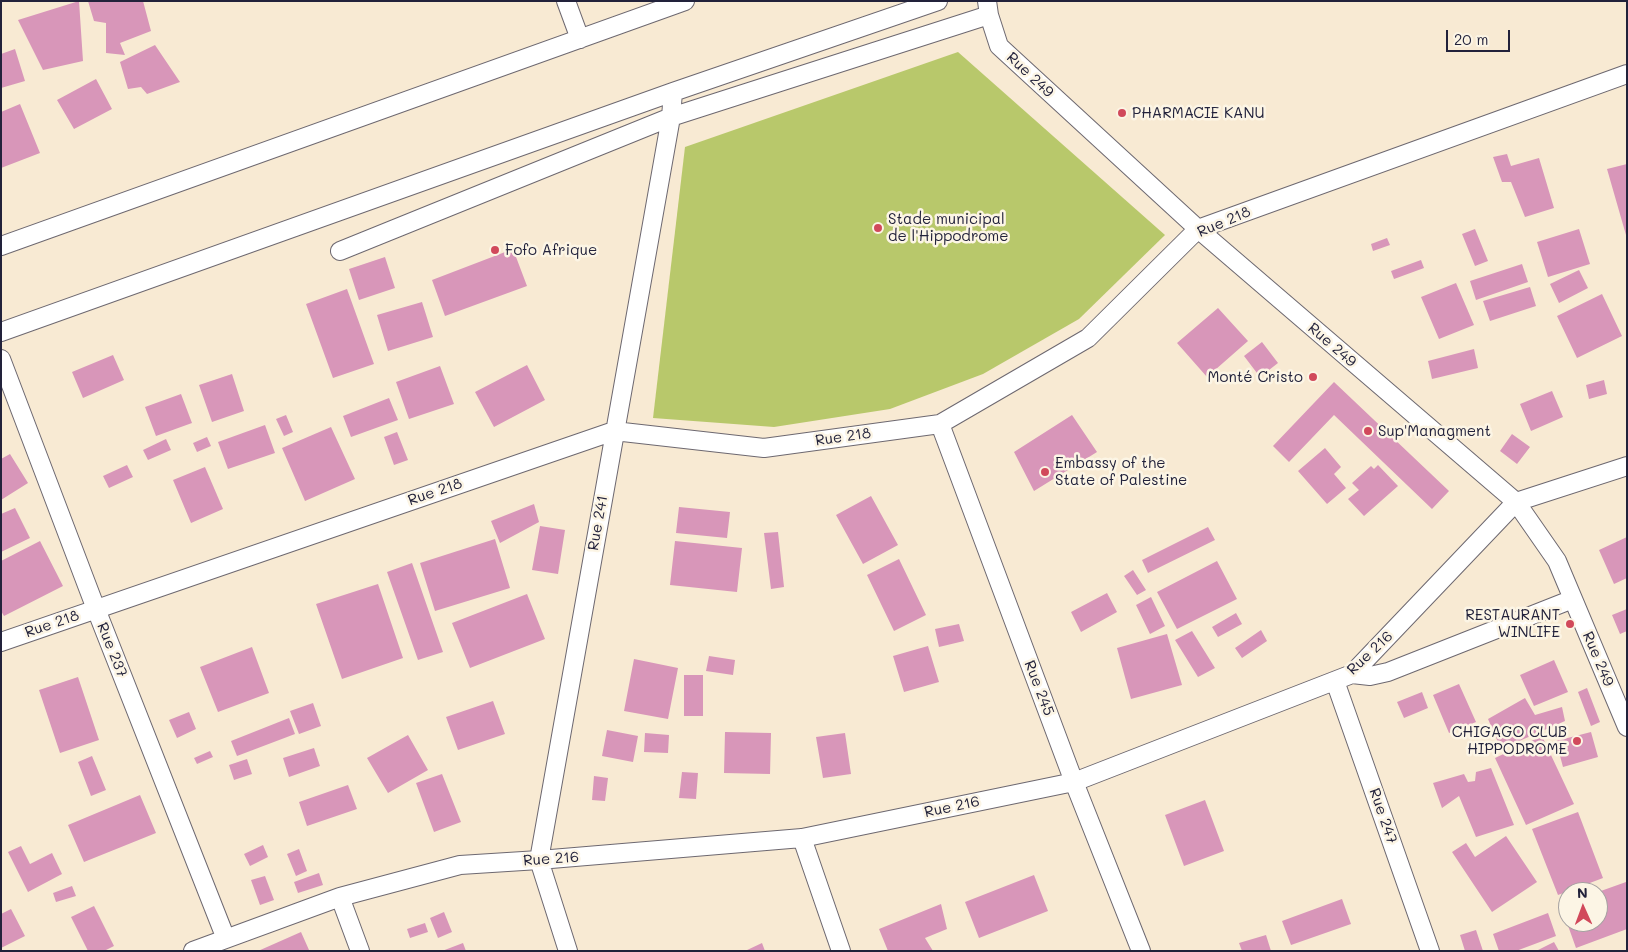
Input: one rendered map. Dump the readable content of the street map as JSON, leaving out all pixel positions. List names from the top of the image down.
{
  "streets": {
    "street": [
      "Rue 249",
      "Rue 218",
      "Rue 241",
      "Rue 237",
      "Rue 216",
      "Rue 245",
      "Rue 247"
    ]
  },
  "crossings": [
    ["Rue 249", "Rue 218"],
    ["Rue 249", "Rue 216"],
    ["Rue 218", "Rue 241"],
    ["Rue 218", "Rue 237"],
    ["Rue 218", "Rue 245"],
    ["Rue 241", "Rue 216"],
    ["Rue 237", "Rue 216"],
    ["Rue 216", "Rue 245"],
    ["Rue 216", "Rue 247"]
  ],
  "places": [
    "PHARMACIE KANU",
    "Stade municipal de l'Hippodrome",
    "Fofo Afrique",
    "Monté Cristo",
    "Sup'Managment",
    "Embassy of the State of Palestine",
    "RESTAURANT WINLIFE",
    "CHIGAGO CLUB HIPPODROME"
  ],
  "scale_bar": "20 m",
  "north": "top"
}
